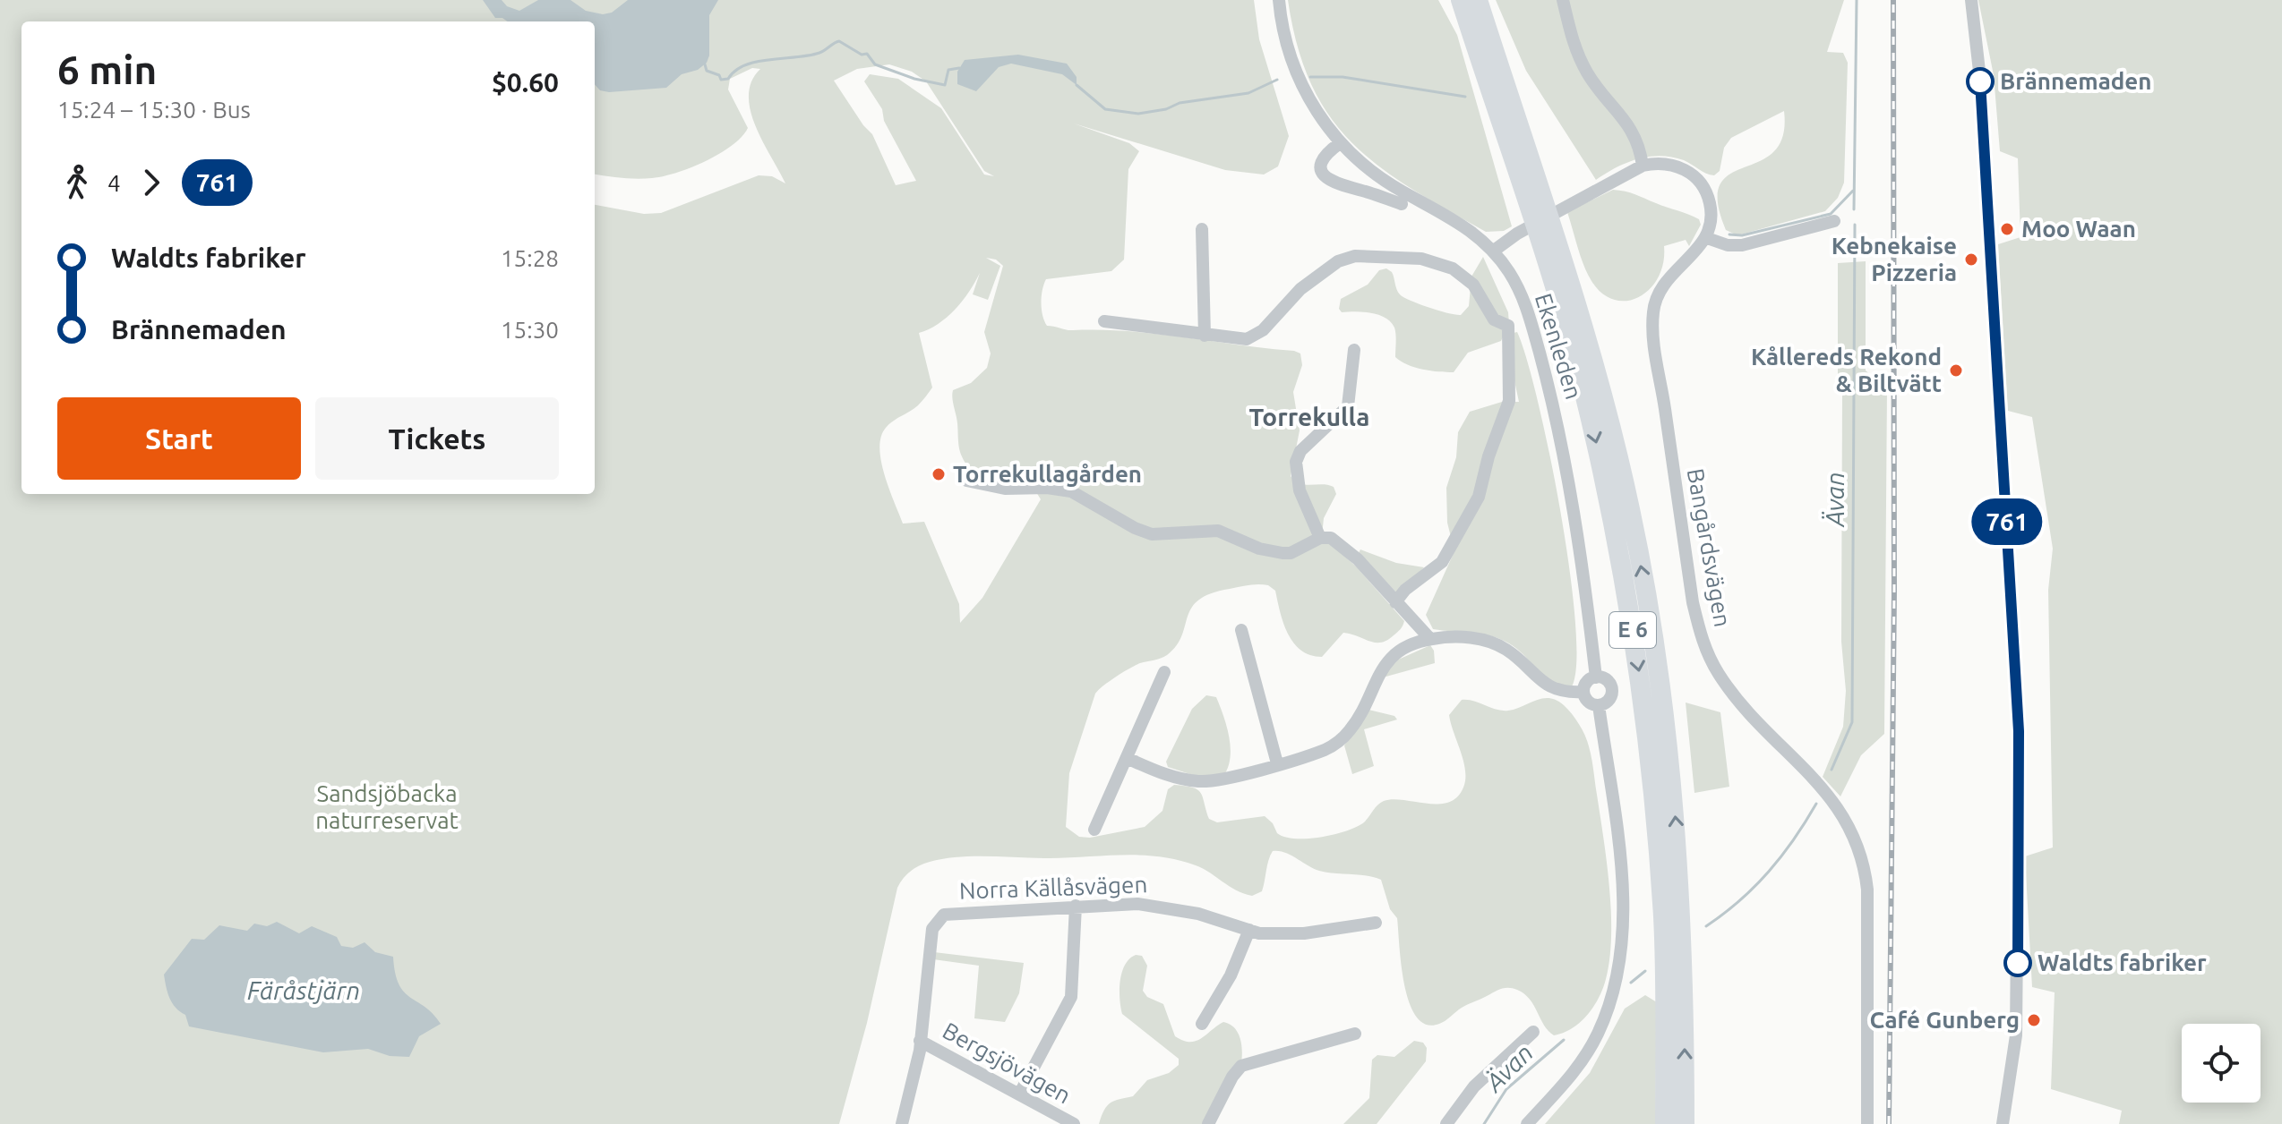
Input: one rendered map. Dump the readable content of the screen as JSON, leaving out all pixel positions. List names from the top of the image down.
{
  "streets": {
    "highway": ["E 6"],
    "street": [
      "Ekenleden",
      "Bangårdsvägen",
      "Norra Källåsvägen",
      "Bergsjövägen"
    ]
  },
  "crossings": [
    ["Norra Källåsvägen", "Bergsjövägen"]
  ],
  "districts": ["Torrekulla"],
  "water": ["Ävan", "Färåstjärn"],
  "parks": ["Sandsjöbacka naturreservat"],
  "places": [
    "Brännemaden",
    "Moo Waan",
    "Kebnekaise Pizzeria",
    "Kållereds Rekond & Biltvätt",
    "Torrekullagården",
    "Waldts fabriker",
    "Café Gunberg"
  ],
  "lines": ["bus line 761"],
  "page": {
    "on_map": "761",
    "heading": ["6 min", "15:24 – 15:30 · Bus", "$0.60"],
    "legs": ["4", "761"],
    "list": [
      {
        "name": "Waldts fabriker",
        "value": "15:28"
      },
      {
        "name": "Brännemaden",
        "value": "15:30"
      }
    ],
    "buttons": ["Start", "Tickets"]
  }
}
